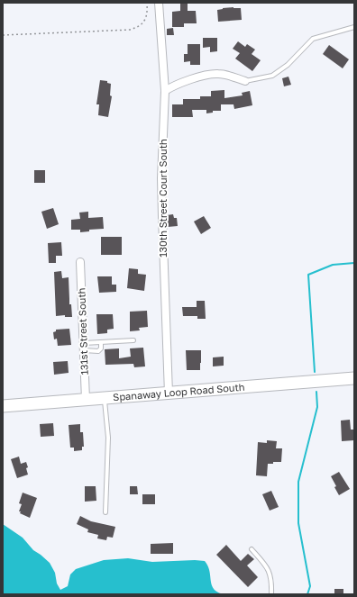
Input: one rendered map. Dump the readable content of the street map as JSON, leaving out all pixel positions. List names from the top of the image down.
{
  "streets": {
    "main road": ["Spanaway Loop Road South"],
    "street": ["130th Street Court South", "131st Street South"]
  },
  "crossings": [
    ["130th Street Court South", "Spanaway Loop Road South"],
    ["131st Street South", "Spanaway Loop Road South"]
  ]
}
